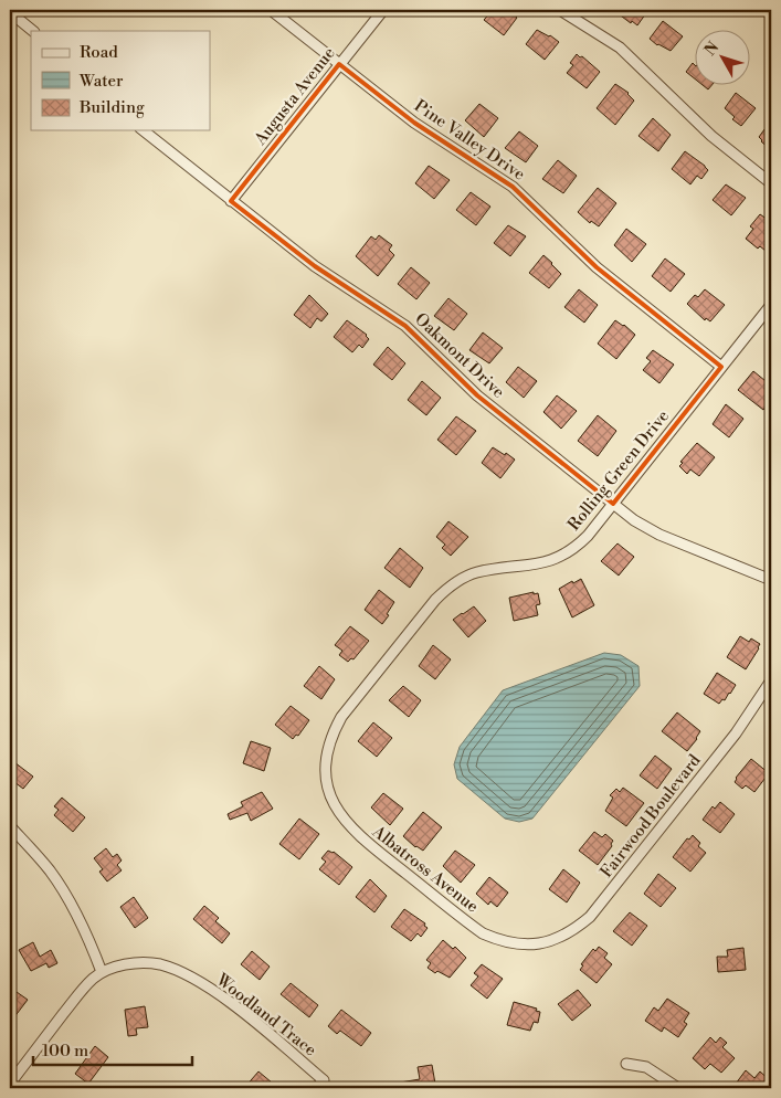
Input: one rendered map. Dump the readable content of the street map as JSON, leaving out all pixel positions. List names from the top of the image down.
{
  "streets": {
    "street": [
      "Augusta Avenue",
      "Pine Valley Drive",
      "Oakmont Drive",
      "Rolling Green Drive",
      "Fairwood Boulevard",
      "Albatross Avenue",
      "Woodland Trace"
    ]
  },
  "crossings": [
    ["Augusta Avenue", "Pine Valley Drive"],
    ["Augusta Avenue", "Oakmont Drive"],
    ["Pine Valley Drive", "Rolling Green Drive"],
    ["Oakmont Drive", "Rolling Green Drive"],
    ["Rolling Green Drive", "Albatross Avenue"],
    ["Fairwood Boulevard", "Albatross Avenue"]
  ],
  "legend": ["Road", "Water", "Building"],
  "scale_bar": "100 m",
  "north": "top left"
}
